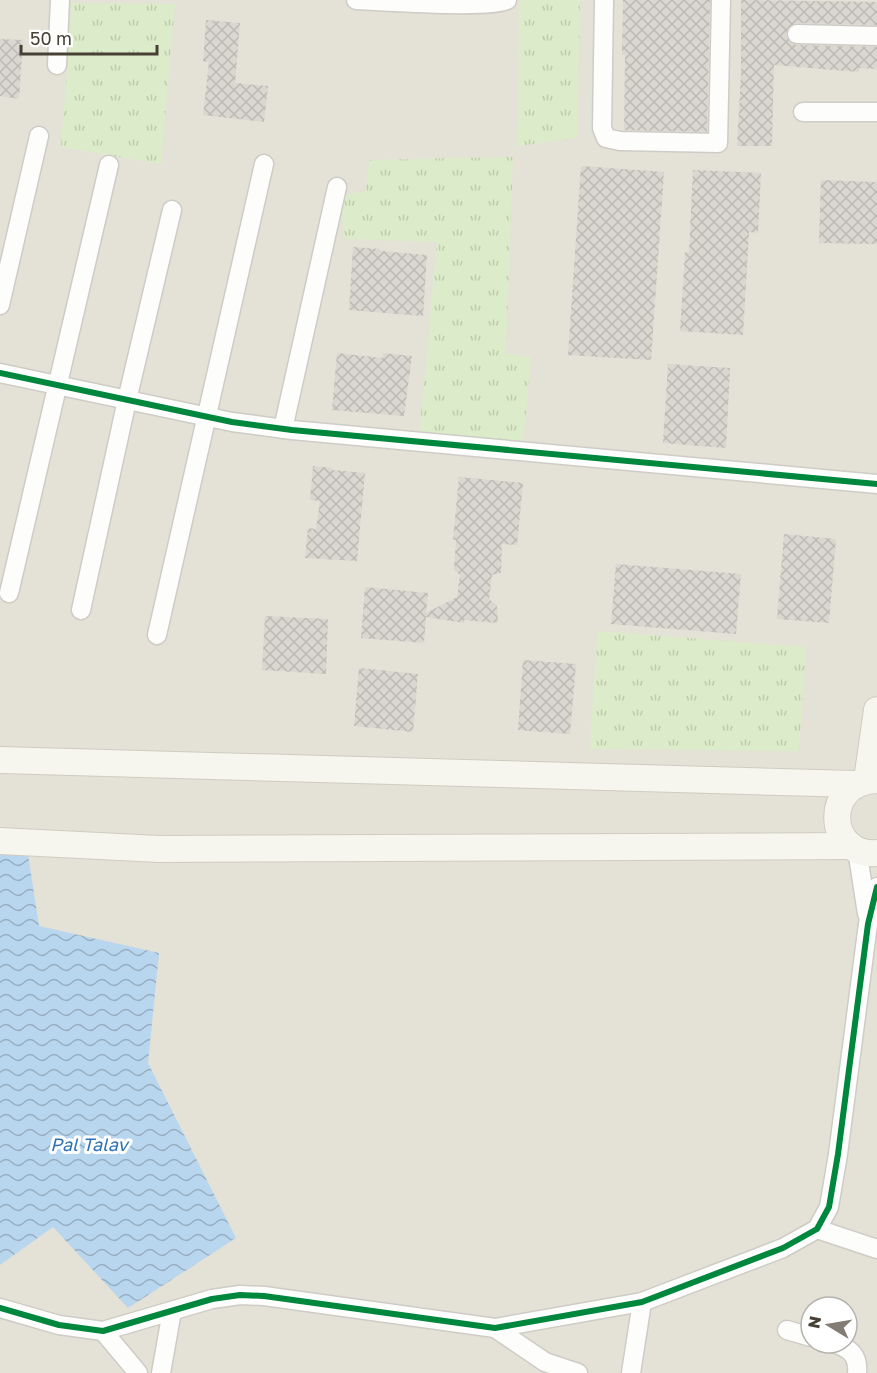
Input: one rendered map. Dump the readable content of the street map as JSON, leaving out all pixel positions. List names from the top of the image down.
{
  "water": ["Pal Talav"],
  "scale_bar": "50 m",
  "north": "left"
}
